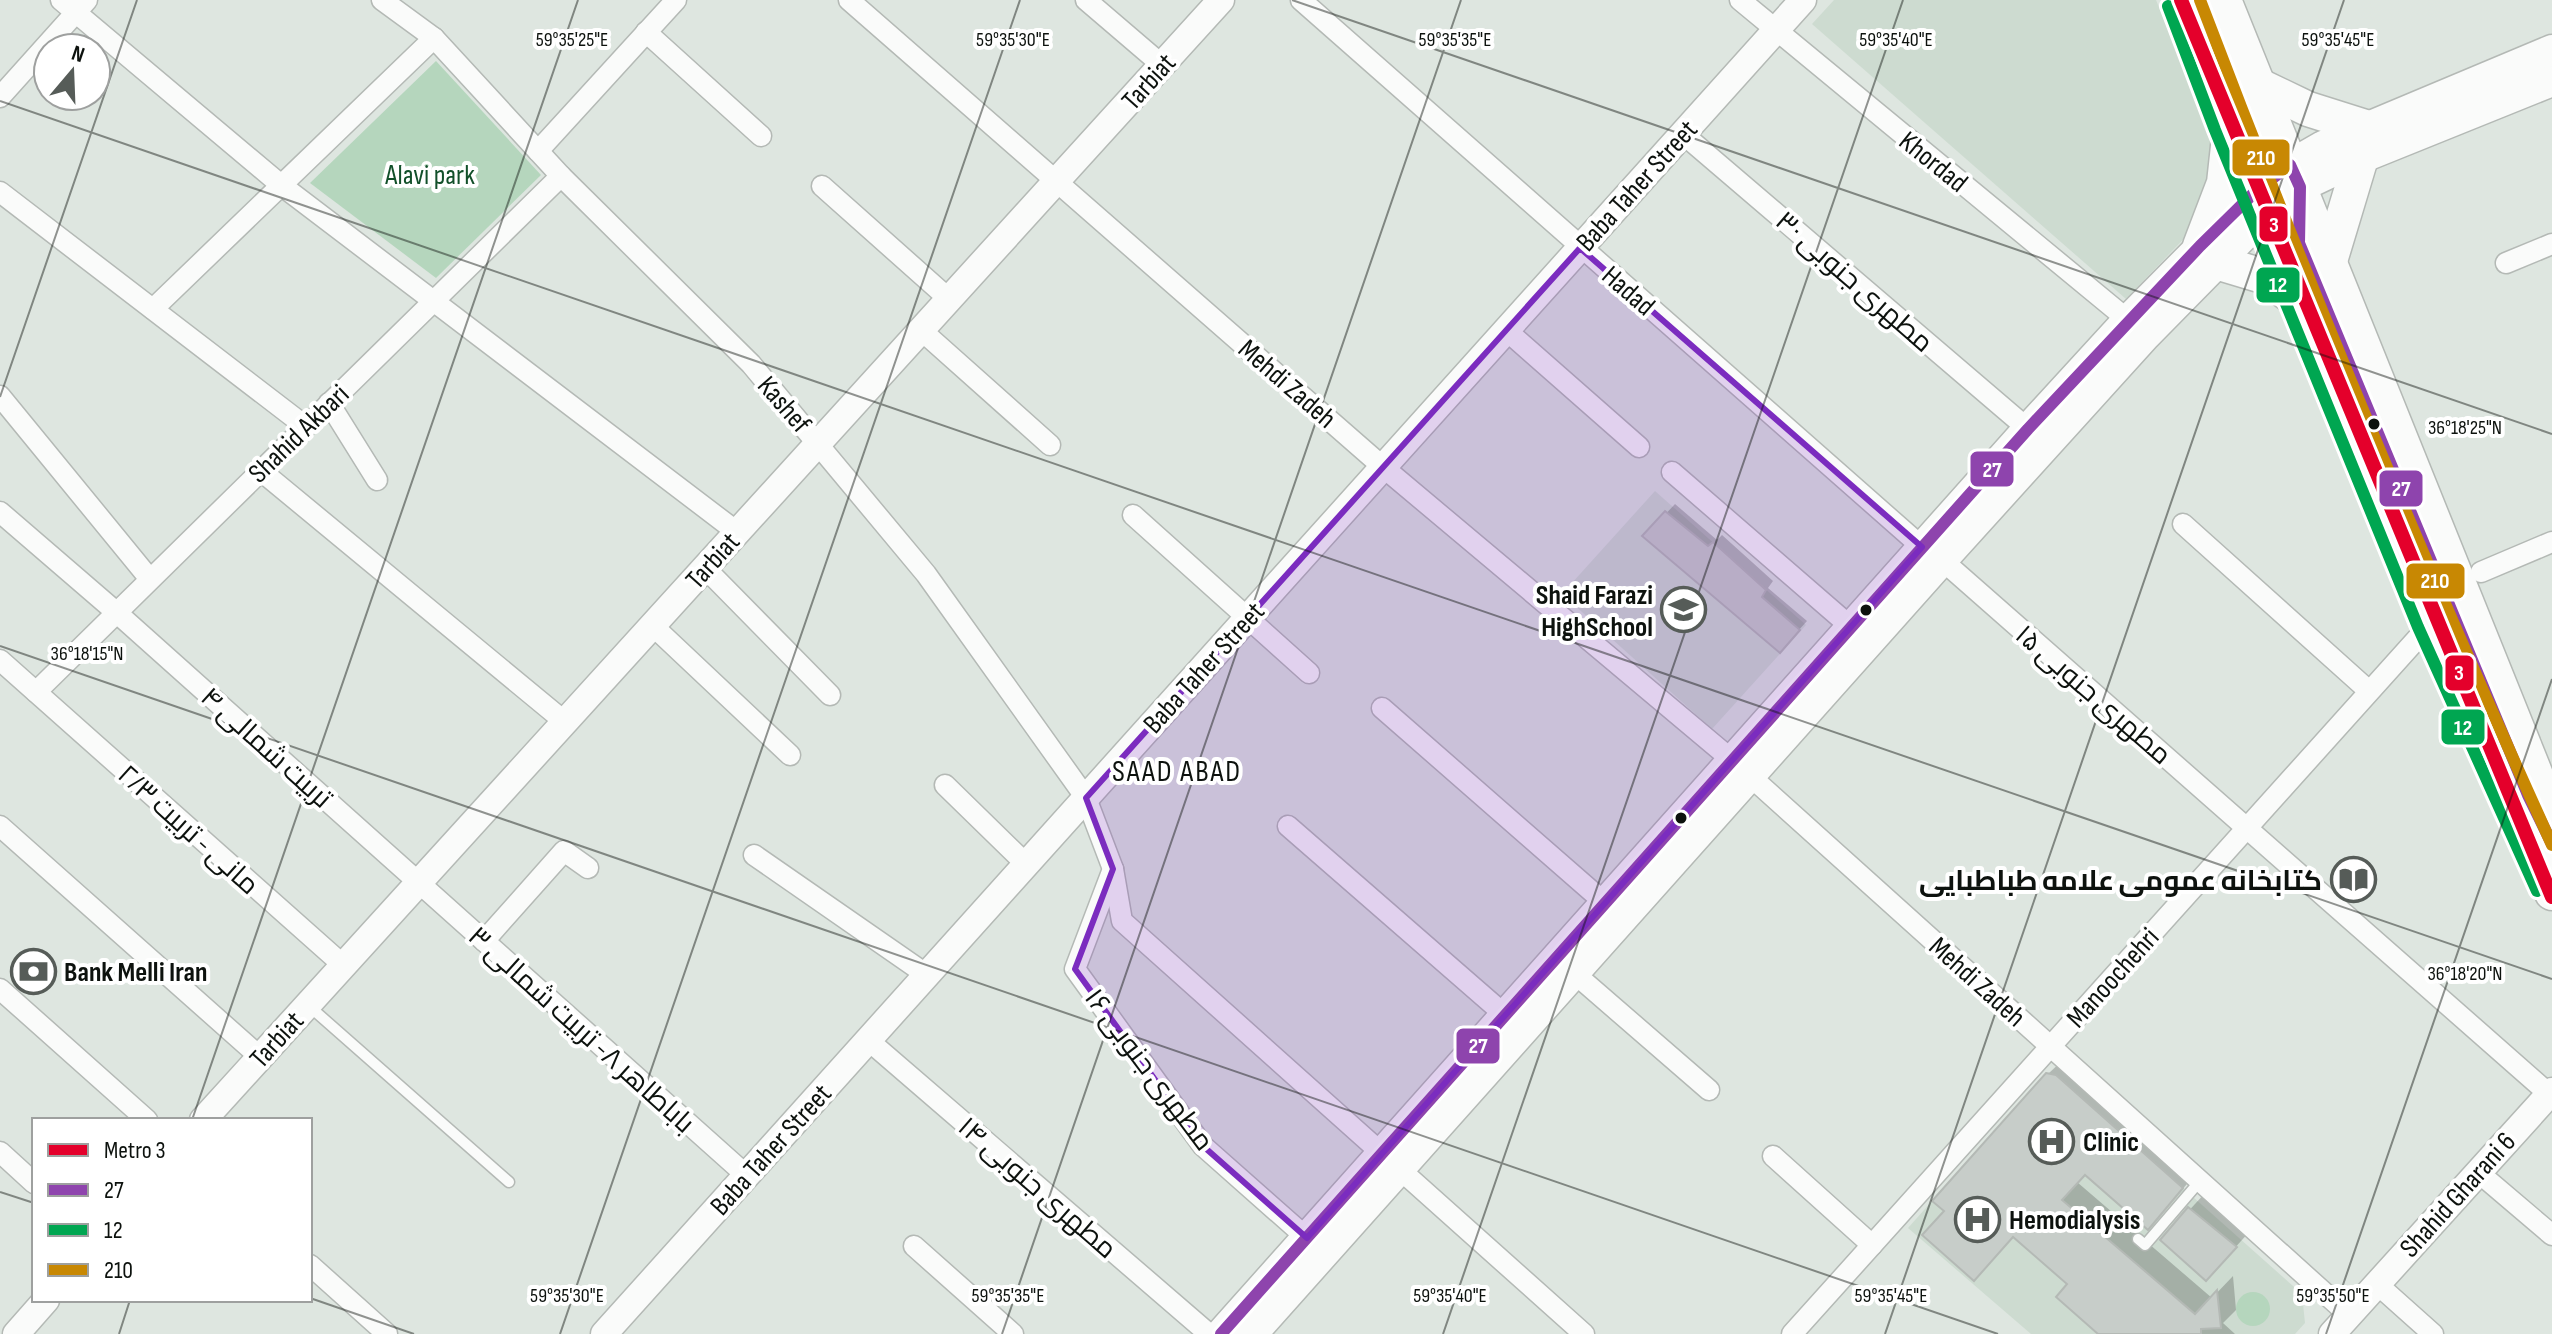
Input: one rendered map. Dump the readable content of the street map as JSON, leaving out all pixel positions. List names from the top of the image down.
{
  "streets": {
    "street": [
      "Tarbiat",
      "Khordad",
      "Baba Taher Street",
      "مطهری جنوبی ۳۰",
      "Hadad",
      "Mehdi Zadeh",
      "Kashef",
      "Shahid Akbari",
      "مطهری جنوبی ۱۵",
      "تربیت شمالی ۴",
      "مانی - تربیت ۲/۳",
      "Manoochehri",
      "باباطاهر ۸- تربیت شمالی ۳",
      "مطهری جنوبی ۱۶",
      "مطهری جنوبی ۱۴",
      "Shahid Gharani 6"
    ]
  },
  "crossings": [
    ["Tarbiat", "Mehdi Zadeh"],
    ["Tarbiat", "Kashef"],
    ["Tarbiat", "تربیت شمالی ۴"],
    ["Tarbiat", "مانی - تربیت ۲/۳"],
    ["Tarbiat", "باباطاهر ۸- تربیت شمالی ۳"],
    ["Khordad", "Baba Taher Street"],
    ["Baba Taher Street", "مطهری جنوبی ۳۰"],
    ["Baba Taher Street", "Hadad"],
    ["Baba Taher Street", "Mehdi Zadeh"],
    ["Baba Taher Street", "Kashef"],
    ["Baba Taher Street", "باباطاهر ۸- تربیت شمالی ۳"],
    ["Baba Taher Street", "مطهری جنوبی ۱۴"],
    ["Hadad", "مطهری جنوبی ۱۵"],
    ["Mehdi Zadeh", "Manoochehri"],
    ["Mehdi Zadeh", "Shahid Gharani 6"],
    ["Kashef", "Shahid Akbari"],
    ["Kashef", "مطهری جنوبی ۱۶"],
    ["Shahid Akbari", "تربیت شمالی ۴"],
    ["Shahid Akbari", "مانی - تربیت ۲/۳"],
    ["مطهری جنوبی ۱۵", "Manoochehri"],
    ["مطهری جنوبی ۱۵", "Shahid Gharani 6"],
    ["تربیت شمالی ۴", "باباطاهر ۸- تربیت شمالی ۳"]
  ],
  "districts": ["SAAD ABAD"],
  "parks": ["Alavi park"],
  "places": {
    "school or university": ["Shaid Farazi HighSchool"],
    "library": ["کتابخانه عمومی علامه طباطبایی"],
    "bank": ["Bank Melli Iran"],
    "hospital": ["Clinic", "Hemodialysis"]
  },
  "lines": [
    "metro line 3",
    "transit line 210",
    "transit line 12",
    "transit line 27"
  ],
  "legend": [
    "Metro 3",
    "27",
    "12",
    "210"
  ],
  "north": "top",
  "coordinates": [
    "59°35'25\"E",
    "59°35'30\"E",
    "59°35'35\"E",
    "59°35'40\"E",
    "59°35'45\"E",
    "36°18'25\"N",
    "36°18'15\"N",
    "36°18'20\"N",
    "59°35'50\"E"
  ]
}
